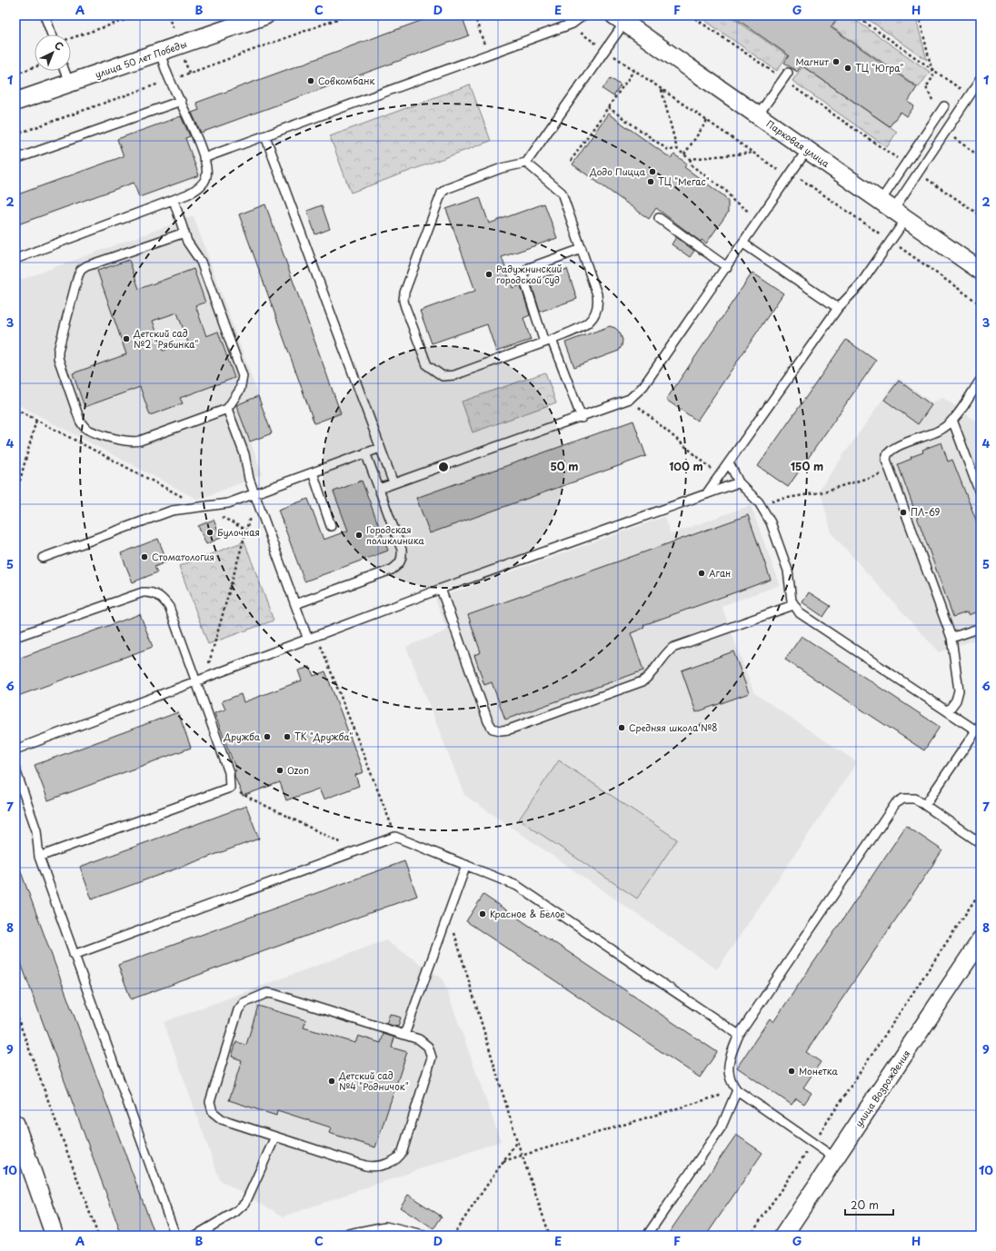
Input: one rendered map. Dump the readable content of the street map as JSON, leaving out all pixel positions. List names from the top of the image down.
{
  "streets": {
    "street": ["улица 50 лет Победы", "Парковая улица", "улица Возрождения"]
  },
  "places": [
    "Магнит",
    "ТЦ \"Югра\"",
    "Совкомбанк",
    "Додо Пицца",
    "ТЦ \"Мегас\"",
    "Радужнинский городской суд",
    "Детский сад №2 \"Рябинка\"",
    "ПЛ-69",
    "Булочная",
    "Городская поликлиника",
    "Стоматология",
    "Аган",
    "Средняя школа №8",
    "Дружба",
    "ТК \"Дружба\"",
    "Ozon",
    "Красное & Белое",
    "Монетка",
    "Детский сад №4 \"Родничок\""
  ],
  "scale_bar": "20 m",
  "north": "top right",
  "grid": {
    "columns": [
      "A",
      "B",
      "C",
      "D",
      "E",
      "F",
      "G",
      "H"
    ],
    "rows": [
      "1",
      "2",
      "3",
      "4",
      "5",
      "6",
      "7",
      "8",
      "9",
      "10"
    ]
  },
  "rings": ["50 m", "100 m", "150 m"]
}
